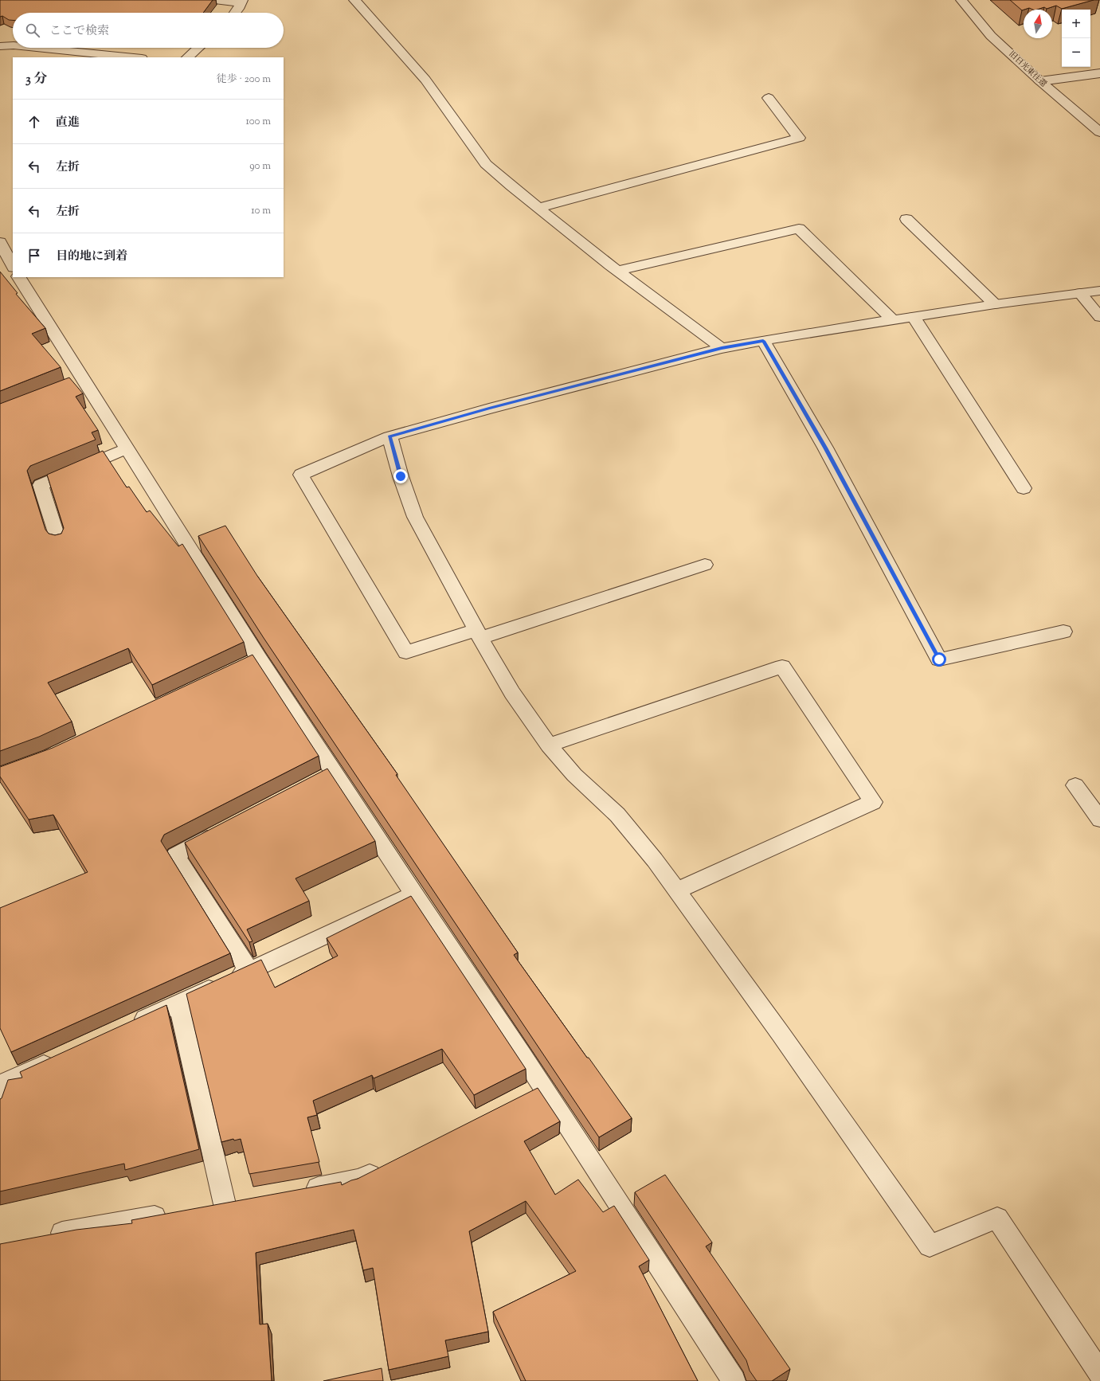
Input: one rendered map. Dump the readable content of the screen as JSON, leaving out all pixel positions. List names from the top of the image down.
{
  "streets": {
    "street": ["旧日光東往還"]
  },
  "north": "top",
  "page": {
    "map_buttons": ["+", "−"],
    "search": "ここで検索",
    "heading": ["3 分", "徒歩 · 200 m"],
    "list": [
      ["直進", "100 m"],
      ["左折", "90 m"],
      ["左折", "10 m"],
      "目的地に到着"
    ]
  }
}
